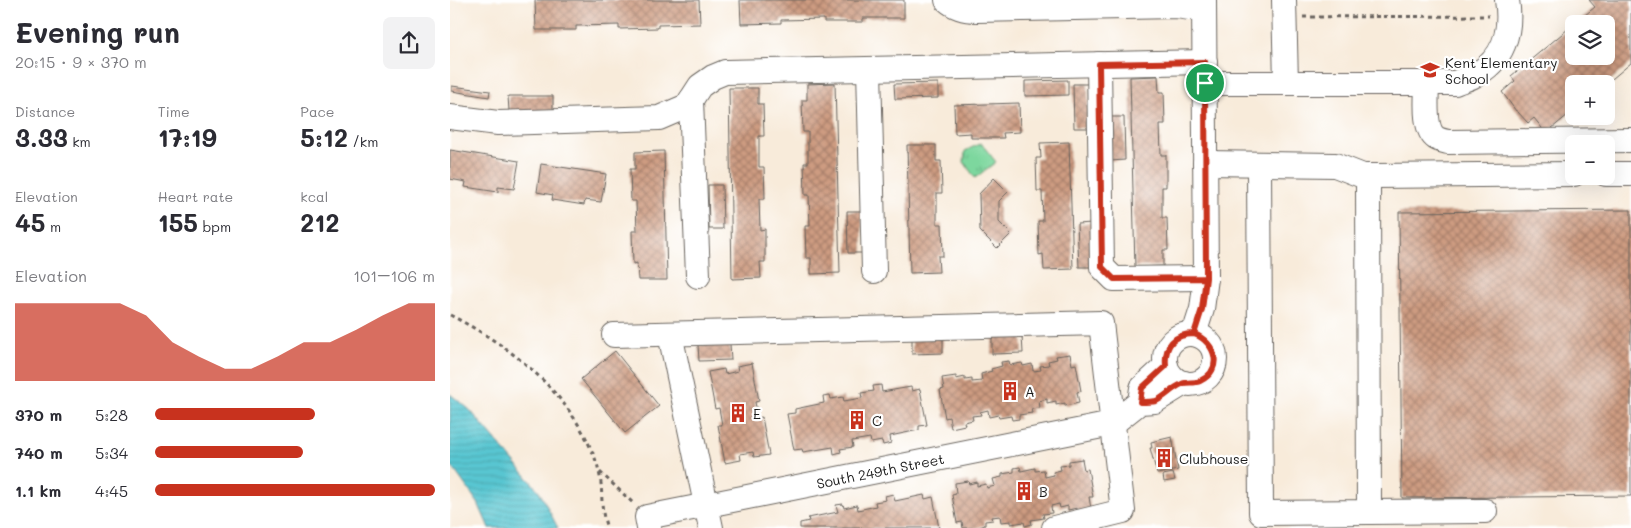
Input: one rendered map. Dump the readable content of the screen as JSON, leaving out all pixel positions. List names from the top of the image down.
{
  "streets": {
    "street": ["South 249th Street"]
  },
  "places": {
    "school or university": ["Kent Elementary School"],
    "building": [
      "A",
      "E",
      "C",
      "Clubhouse",
      "B"
    ]
  },
  "page": {
    "heading": ["Evening run", "20:15 · 9 × 370 m"],
    "map_buttons": ["+", "−"],
    "stats": [
      ["Distance", "3.33 km"],
      ["Time", "17:19"],
      ["Pace", "5:12 /km"],
      ["Elevation", "45 m"],
      ["Heart rate", "155 bpm"],
      ["kcal", "212"]
    ],
    "chart": ["Elevation", "101–106 m"],
    "list": [
      {
        "name": "370 m",
        "note": "5:28"
      },
      {
        "name": "740 m",
        "note": "5:34"
      },
      {
        "name": "1.1 km",
        "note": "4:45"
      }
    ]
  }
}
